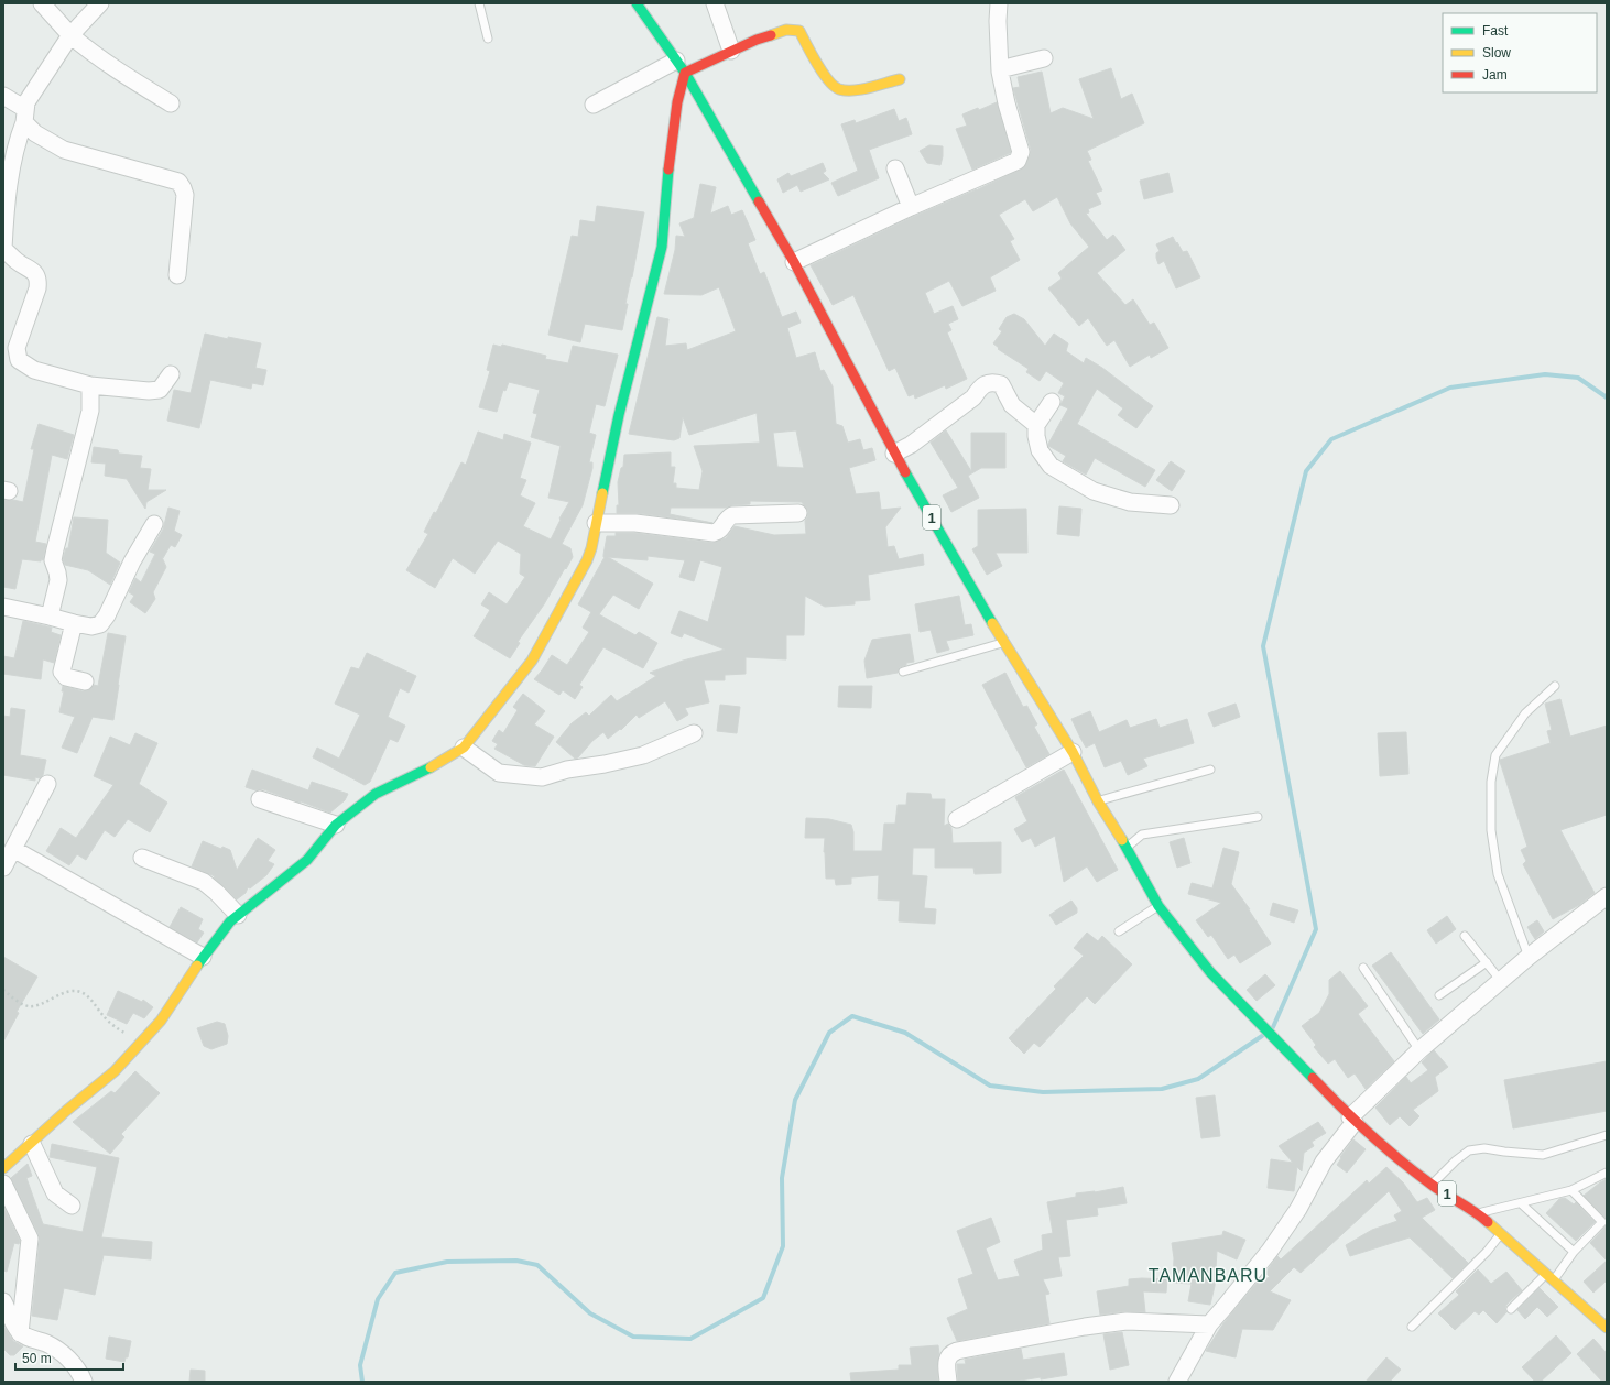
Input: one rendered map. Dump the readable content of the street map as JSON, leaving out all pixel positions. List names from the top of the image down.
{
  "streets": {
    "main road": ["1"]
  },
  "districts": ["TAMANBARU"],
  "legend": ["Fast", "Slow", "Jam"],
  "scale_bar": "50 m"
}
